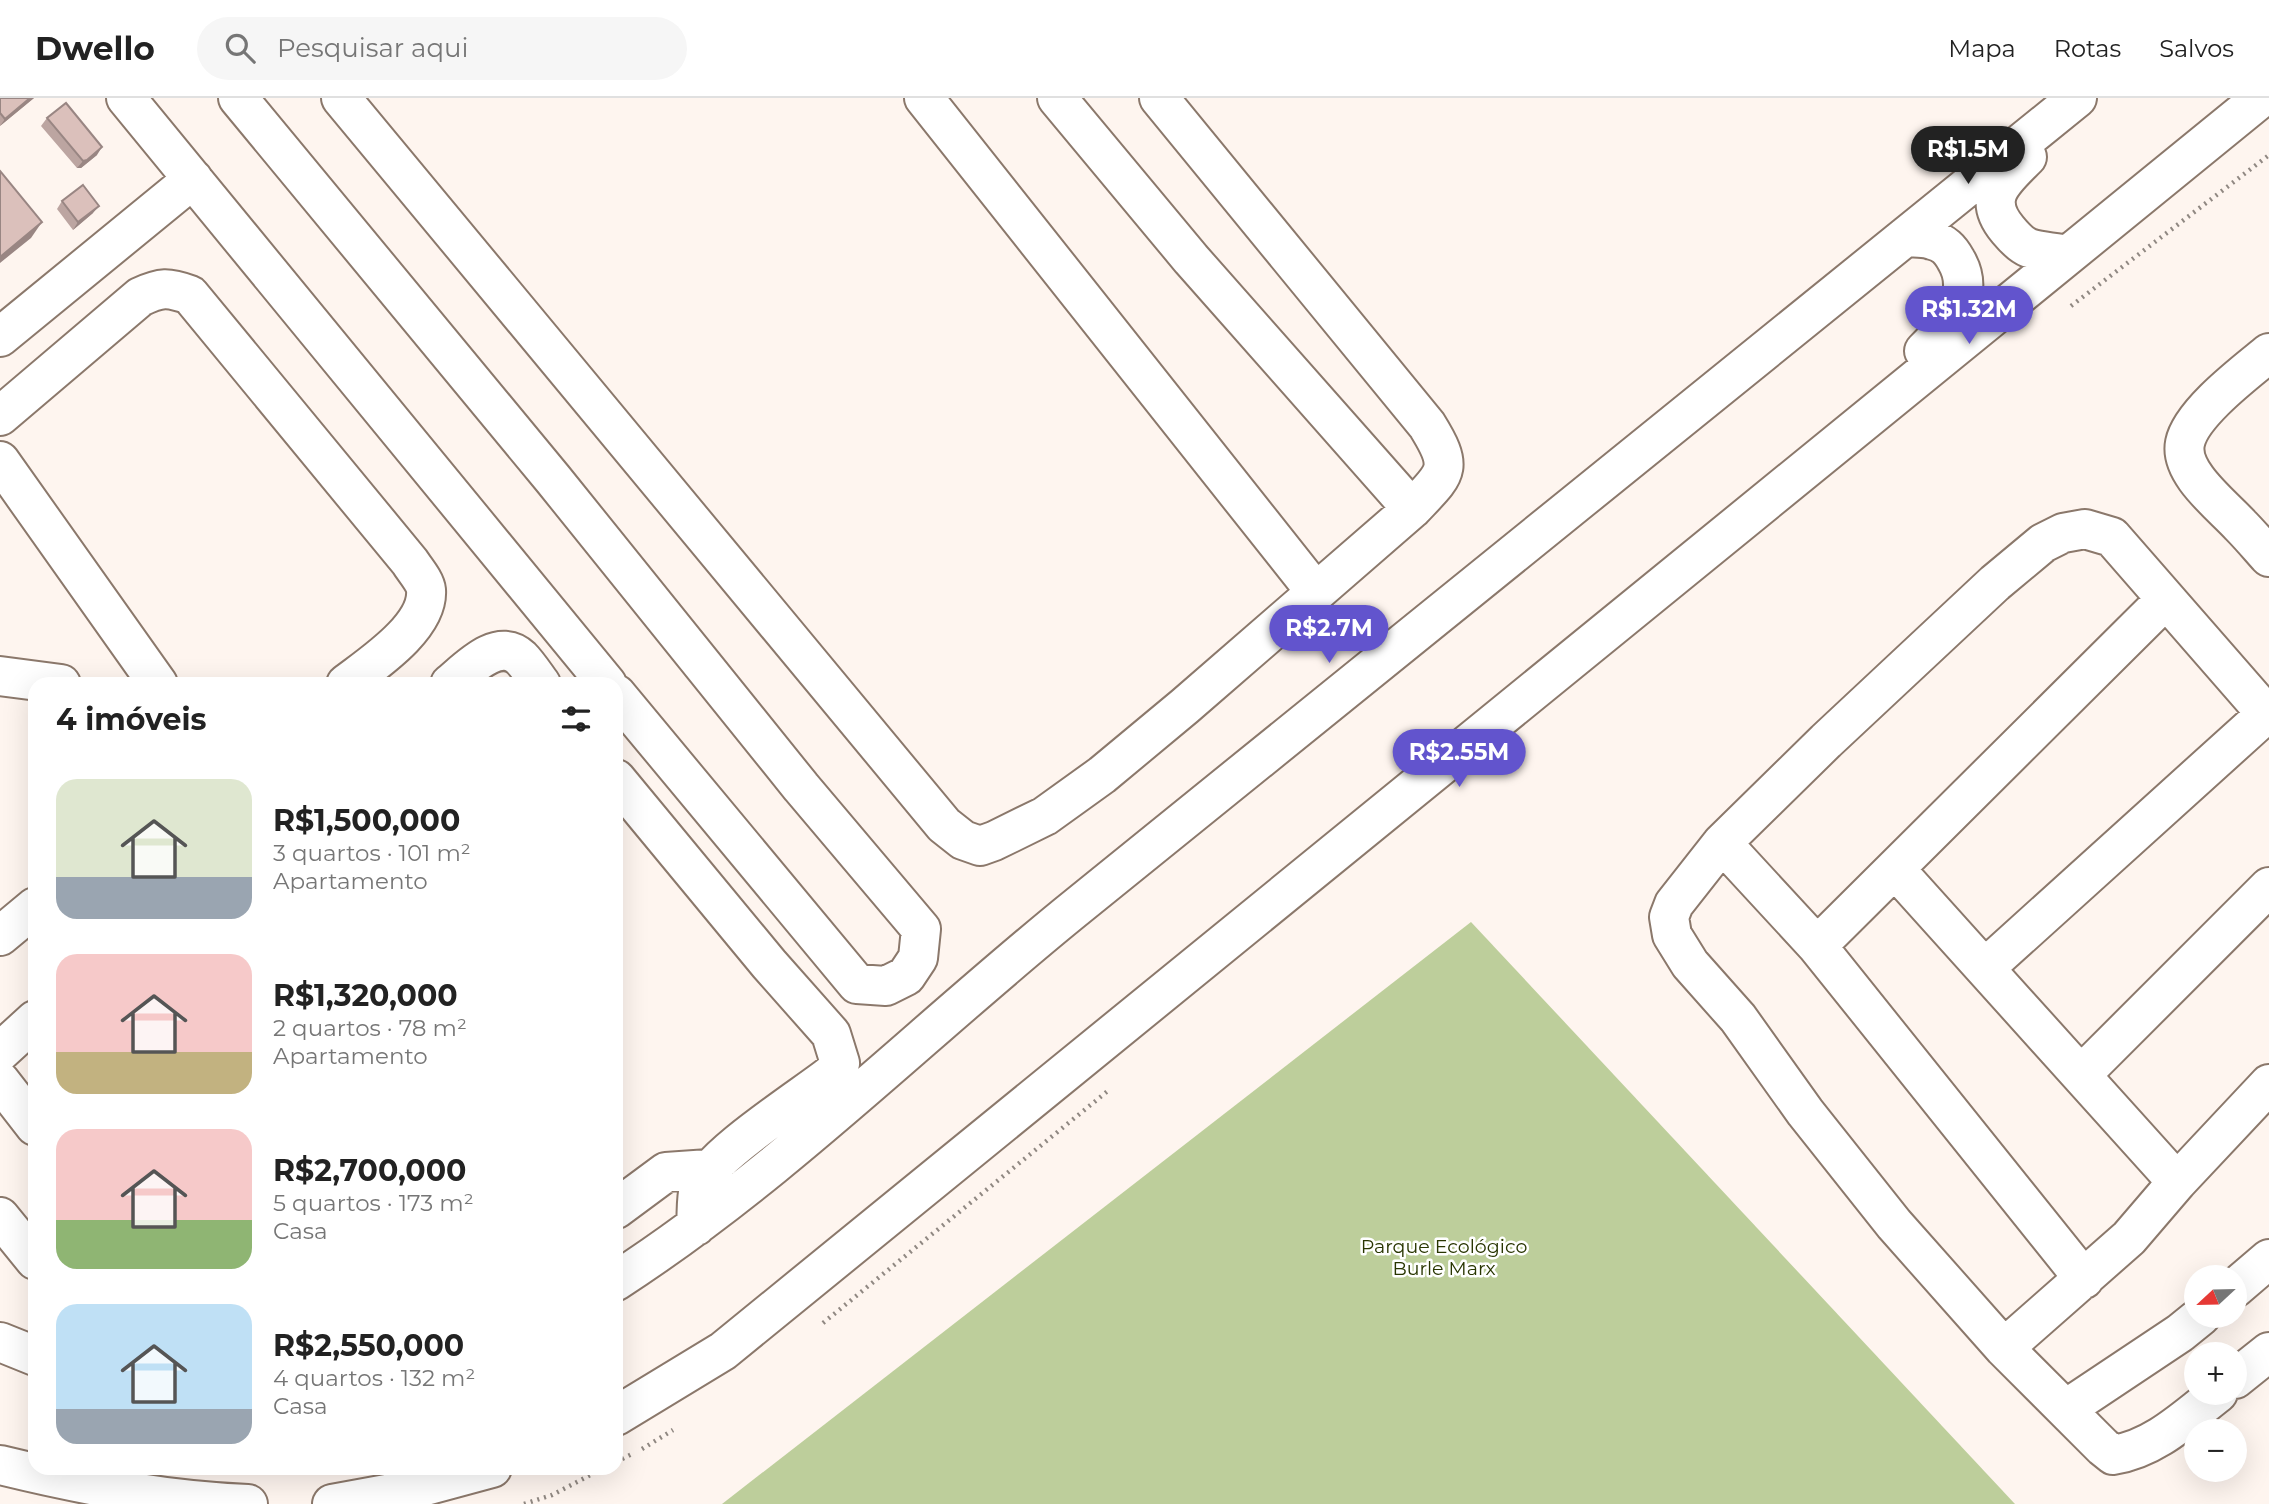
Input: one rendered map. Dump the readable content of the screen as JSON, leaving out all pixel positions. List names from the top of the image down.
{
  "parks": ["Parque Ecológico Burle Marx"],
  "north": "left",
  "page": {
    "header": "Dwello",
    "search": "Pesquisar aqui",
    "nav": ["Mapa", "Rotas", "Salvos"],
    "price": [
      "R$1.5M",
      "R$1.32M",
      "R$2.7M",
      "R$2.55M"
    ],
    "heading": "4 imóveis",
    "list": [
      {
        "name": "R$1,500,000",
        "note": "3 quartos · 101 m² · Apartamento"
      },
      {
        "name": "R$1,320,000",
        "note": "2 quartos · 78 m² · Apartamento"
      },
      {
        "name": "R$2,700,000",
        "note": "5 quartos · 173 m² · Casa"
      },
      {
        "name": "R$2,550,000",
        "note": "4 quartos · 132 m² · Casa"
      }
    ],
    "map_buttons": ["+", "−"]
  }
}
